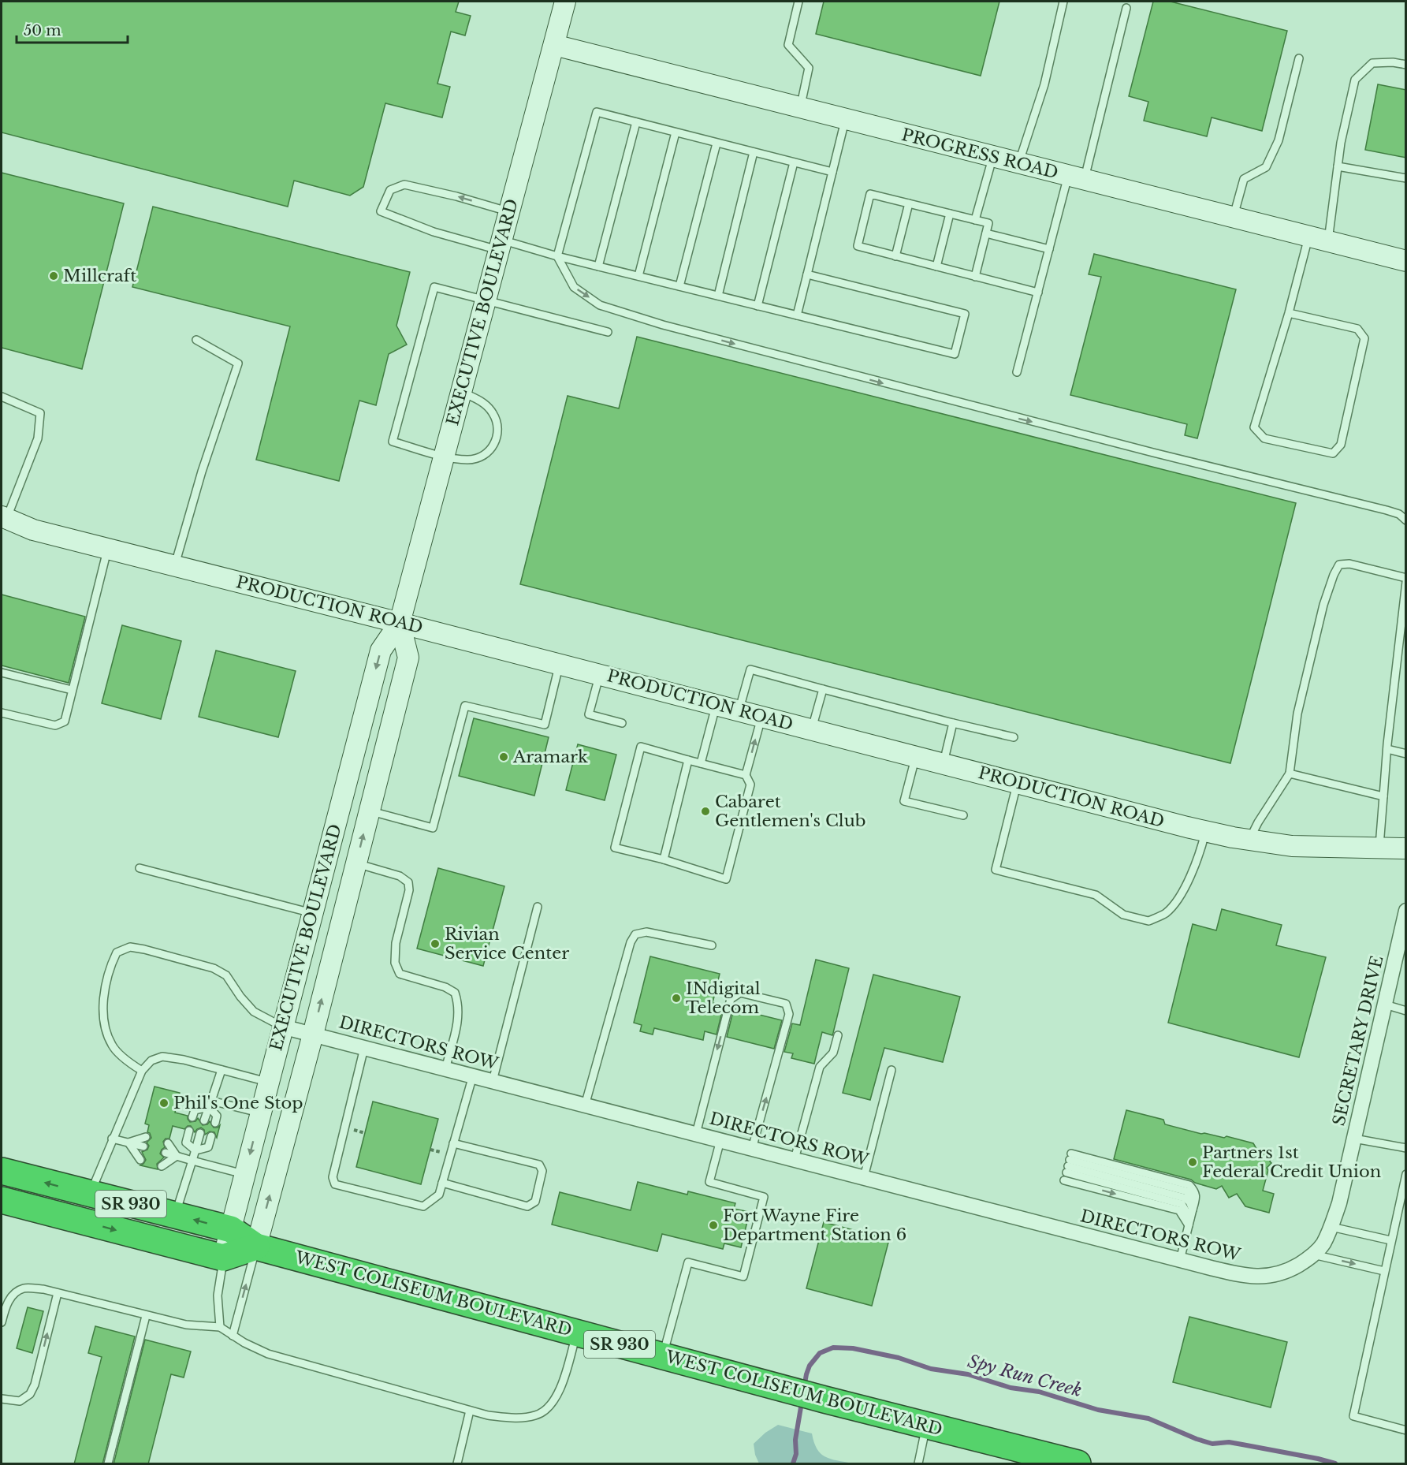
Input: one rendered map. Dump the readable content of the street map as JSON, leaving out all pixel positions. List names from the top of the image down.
{
  "streets": {
    "highway": ["SR 930", "WEST COLISEUM BOULEVARD"],
    "main road": ["PROGRESS ROAD", "EXECUTIVE BOULEVARD", "PRODUCTION ROAD"],
    "street": ["SECRETARY DRIVE", "DIRECTORS ROW"]
  },
  "crossings": [
    ["PROGRESS ROAD", "EXECUTIVE BOULEVARD"],
    ["EXECUTIVE BOULEVARD", "PRODUCTION ROAD"],
    ["EXECUTIVE BOULEVARD", "DIRECTORS ROW"],
    ["EXECUTIVE BOULEVARD", "SR 930"],
    ["EXECUTIVE BOULEVARD", "WEST COLISEUM BOULEVARD"],
    ["SECRETARY DRIVE", "DIRECTORS ROW"]
  ],
  "water": ["Spy Run Creek"],
  "places": [
    "Millcraft",
    "Aramark",
    "Cabaret Gentlemen's Club",
    "Rivian Service Center",
    "INdigital Telecom",
    "Phil's One Stop",
    "Partners 1st Federal Credit Union",
    "Fort Wayne Fire Department Station 6"
  ],
  "scale_bar": "50 m"
}
